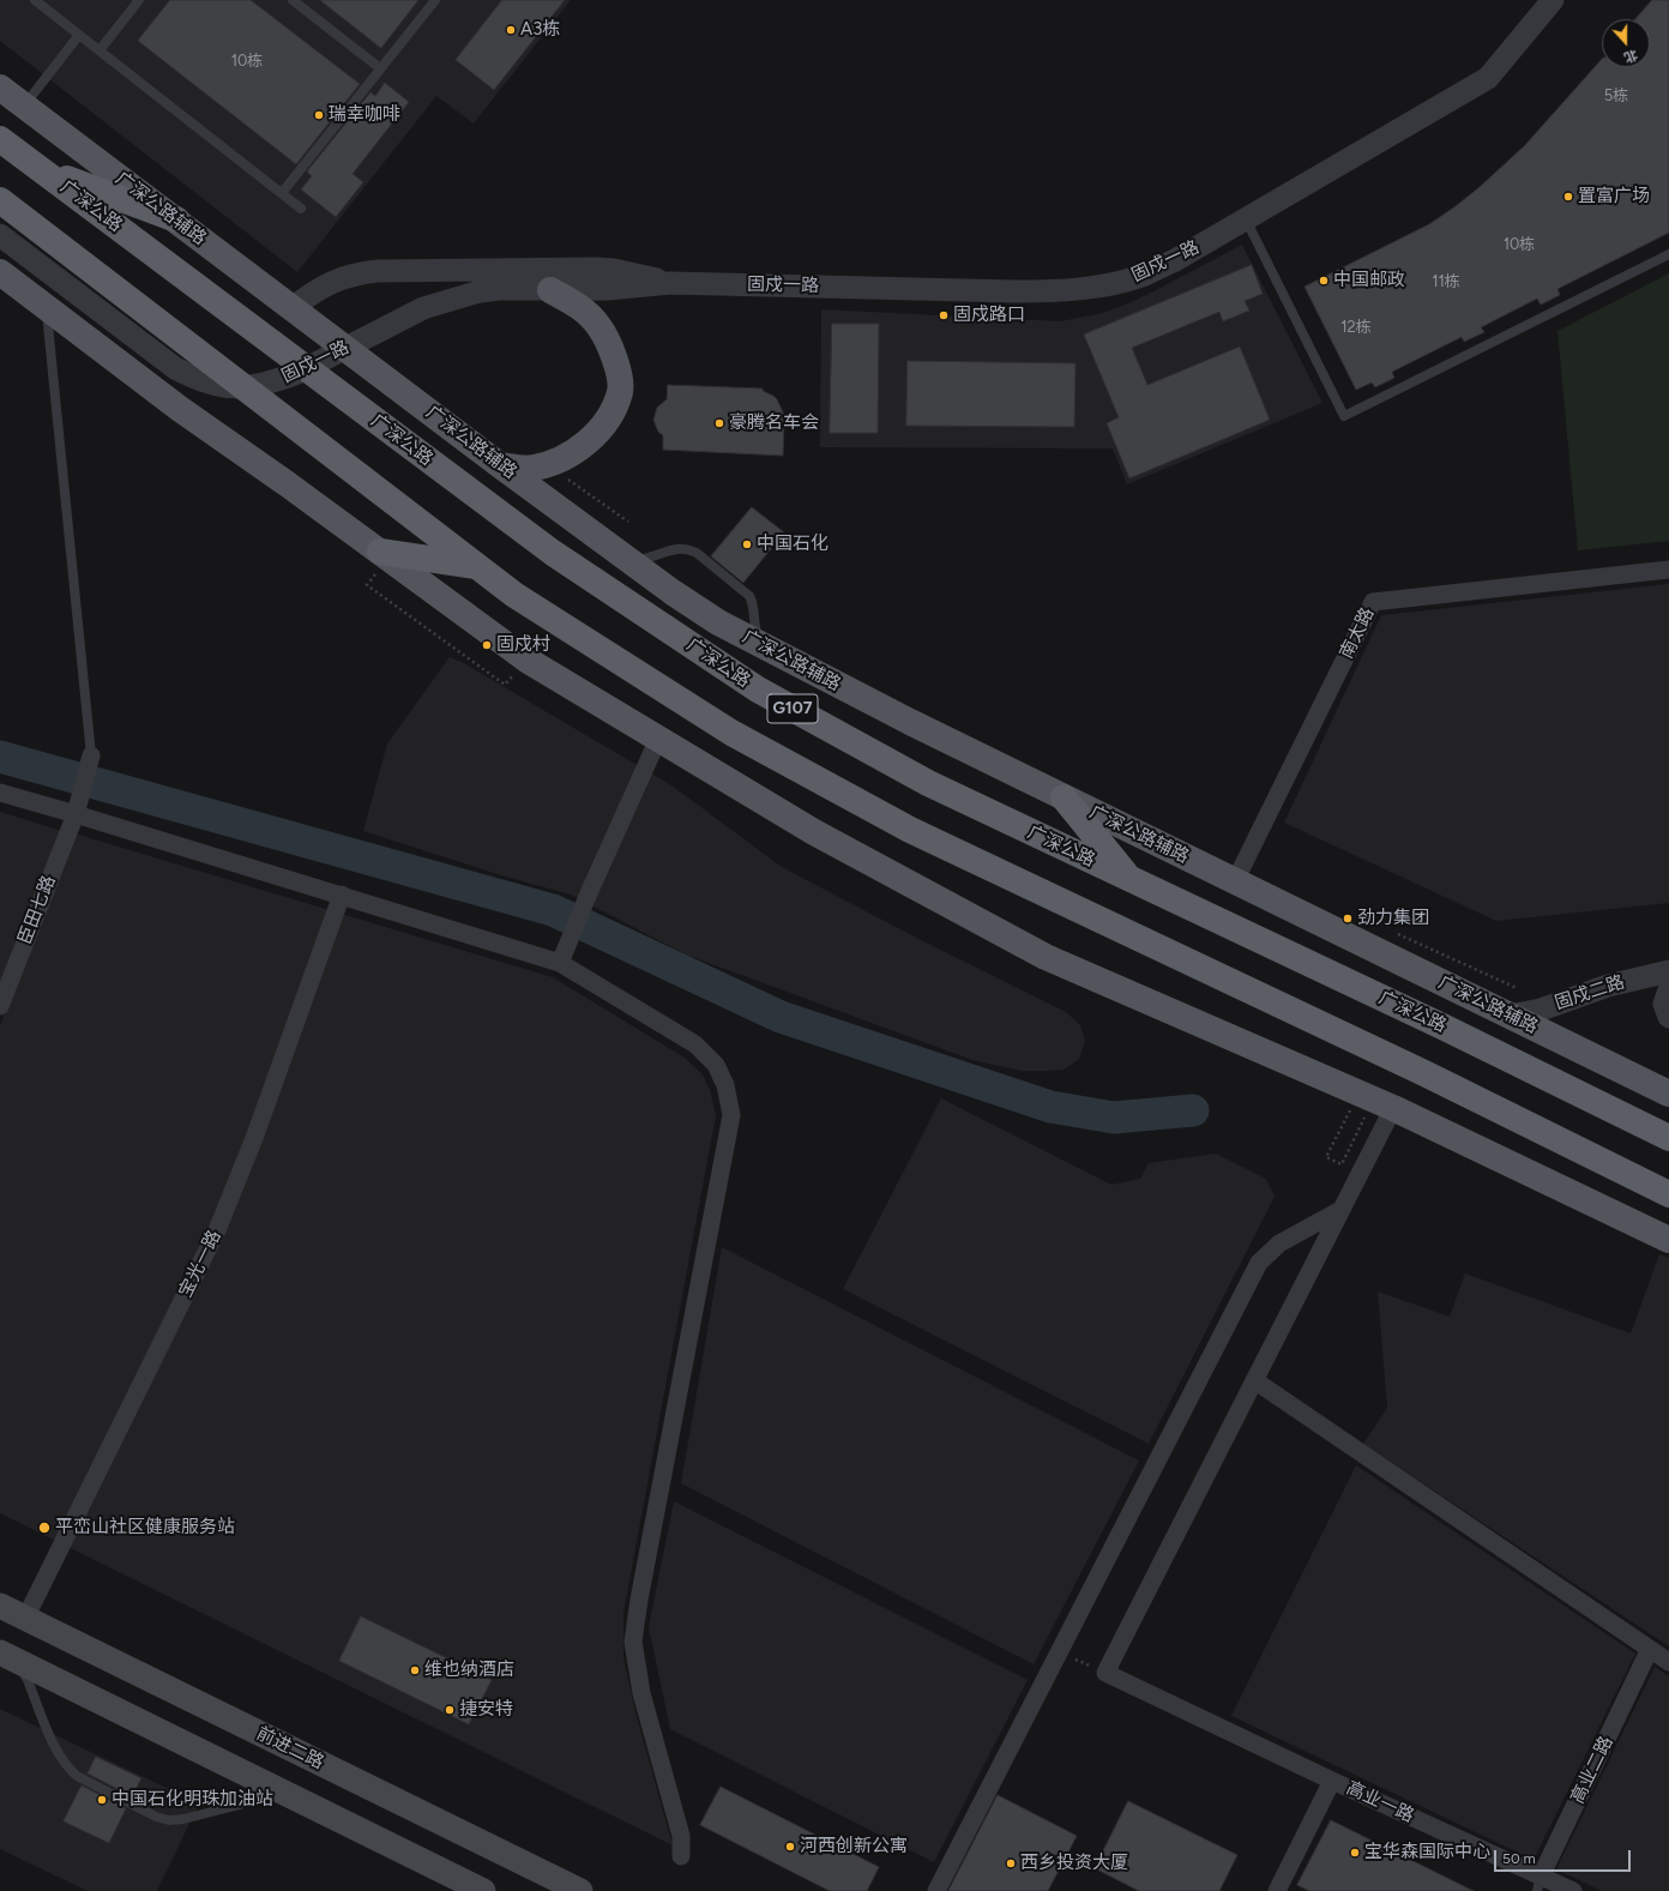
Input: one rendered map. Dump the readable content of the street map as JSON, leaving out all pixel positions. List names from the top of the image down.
{
  "streets": {
    "highway": ["广深公路", "G107"],
    "main road": ["广深公路辅路", "前进二路"],
    "street": [
      "固戍一路",
      "南太路",
      "臣田七路",
      "固戍二路",
      "宝光一路",
      "高业二路",
      "高业一路"
    ]
  },
  "crossings": [
    ["广深公路辅路", "固戍一路"],
    ["广深公路辅路", "南太路"],
    ["广深公路辅路", "固戍二路"],
    ["宝光一路", "前进二路"],
    ["高业二路", "高业一路"]
  ],
  "places": [
    "A3栋",
    "瑞幸咖啡",
    "置富广场",
    "中国邮政",
    "固戍路口",
    "豪腾名车会",
    "中国石化",
    "固戍村",
    "劲力集团",
    "平峦山社区健康服务站",
    "维也纳酒店",
    "捷安特",
    "中国石化明珠加油站",
    "河西创新公寓",
    "宝华森国际中心",
    "西乡投资大厦"
  ],
  "house_numbers": [
    "10栋",
    "5栋",
    "10栋",
    "11栋",
    "12栋"
  ],
  "scale_bar": "50 m",
  "north": "bottom"
}
